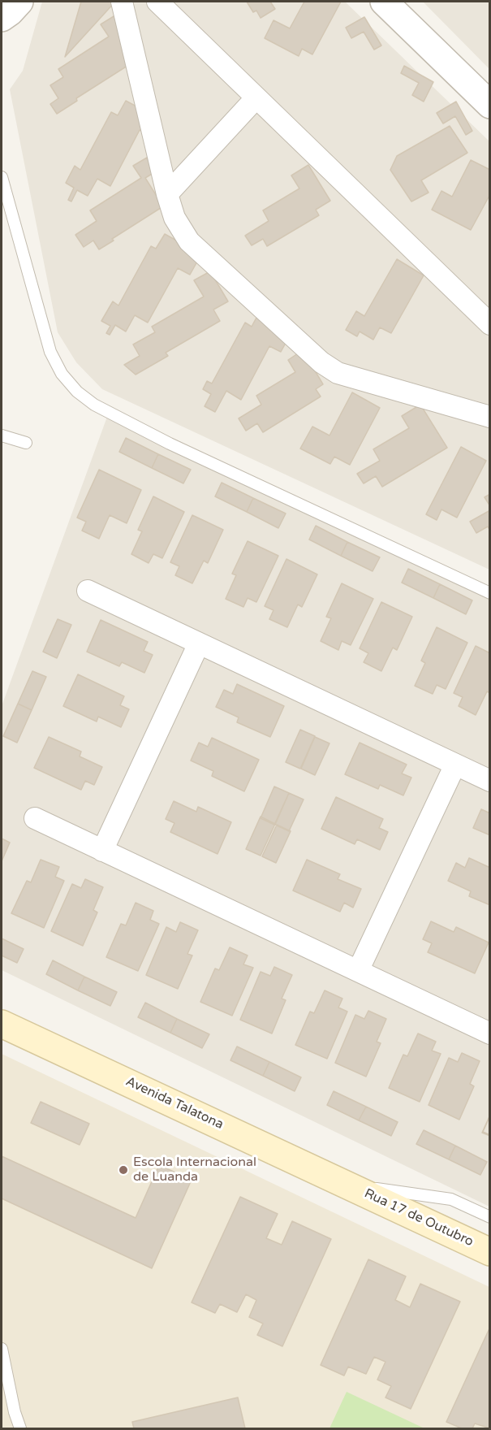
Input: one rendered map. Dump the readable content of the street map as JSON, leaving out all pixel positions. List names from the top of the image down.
{
  "streets": {
    "main road": ["Avenida Talatona", "Rua 17 de Outubro"]
  },
  "crossings": [
    ["Avenida Talatona", "Rua 17 de Outubro"]
  ],
  "places": ["Escola Internacional de Luanda"]
}
